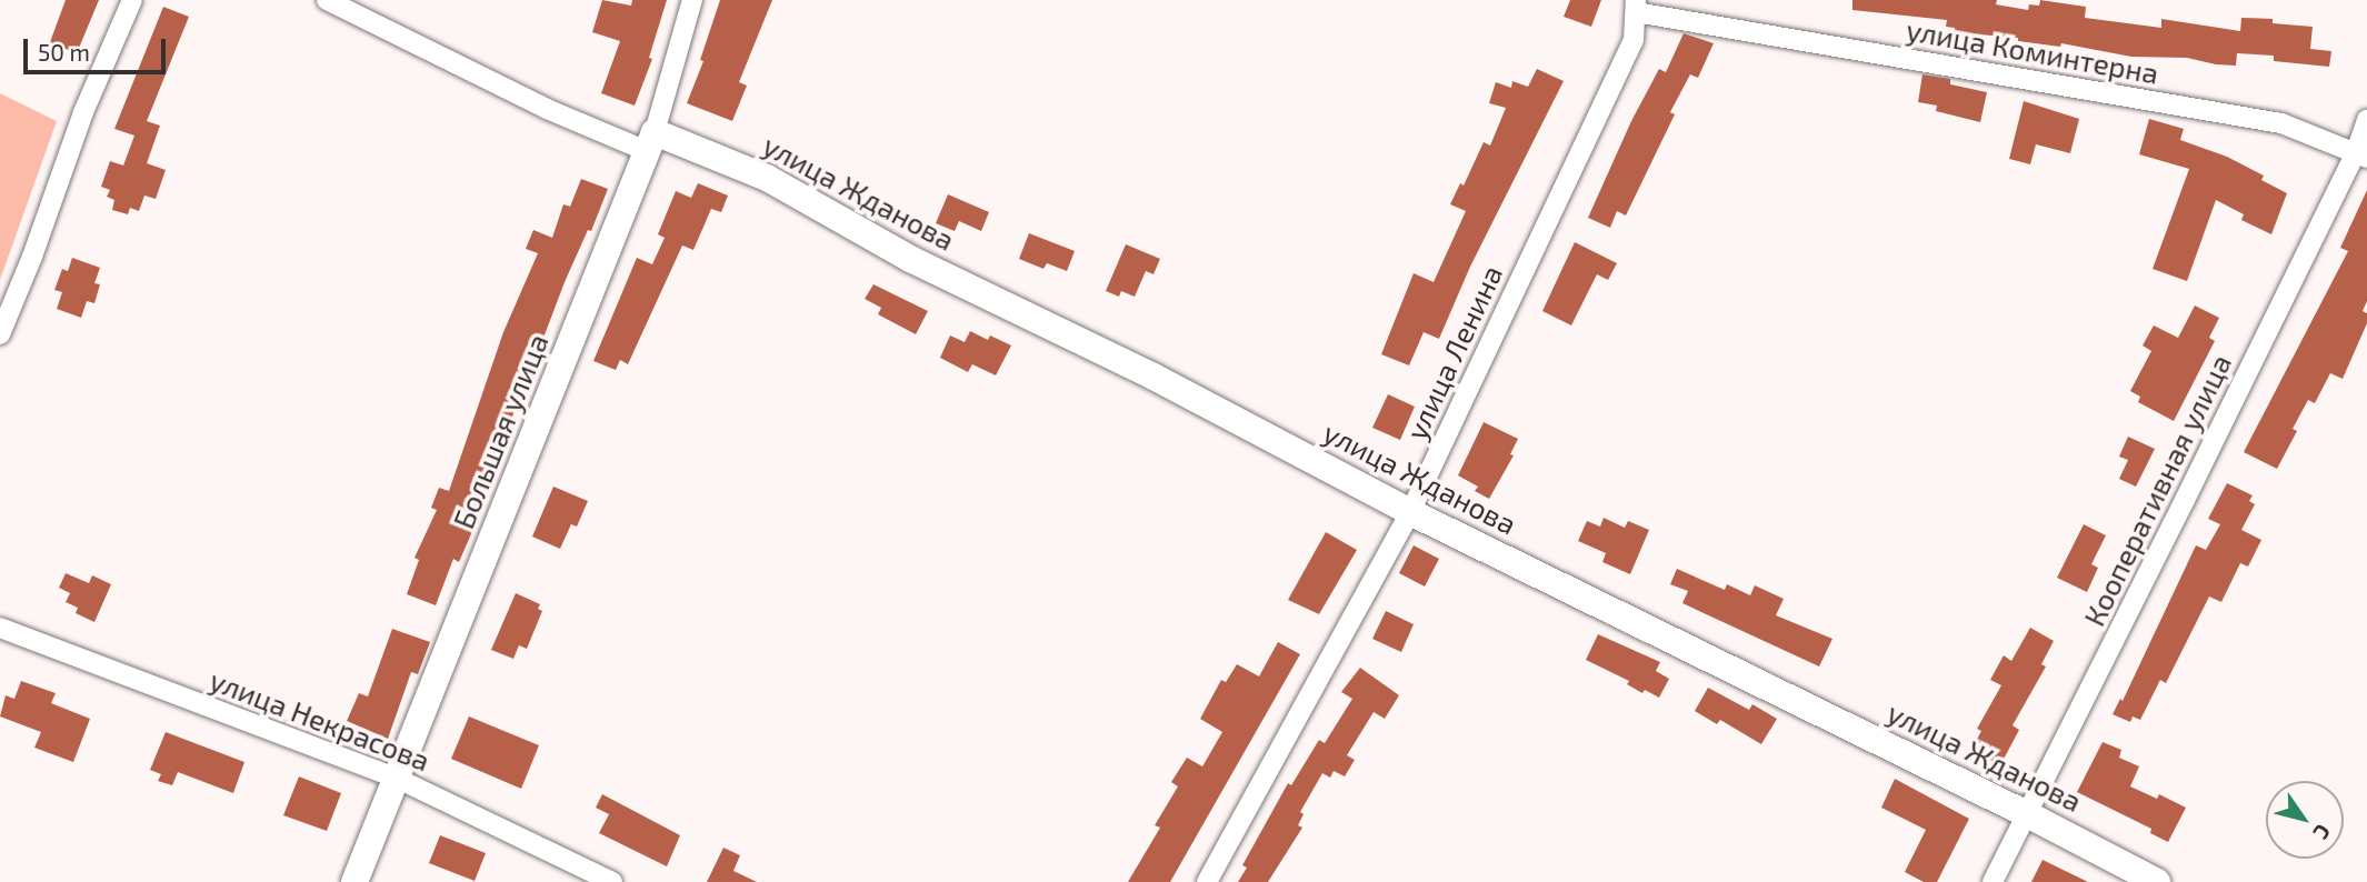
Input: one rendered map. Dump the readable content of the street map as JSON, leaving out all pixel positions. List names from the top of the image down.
{
  "streets": {
    "street": [
      "улица Коминтерна",
      "улица Жданова",
      "улица Ленина",
      "Большая улица",
      "Кооперативная улица",
      "улица Некрасова"
    ]
  },
  "crossings": [
    ["улица Коминтерна", "улица Ленина"],
    ["улица Коминтерна", "Кооперативная улица"],
    ["улица Жданова", "улица Ленина"],
    ["улица Жданова", "Большая улица"],
    ["улица Жданова", "Кооперативная улица"],
    ["Большая улица", "улица Некрасова"]
  ],
  "scale_bar": "50 m",
  "north": "bottom right"
}
